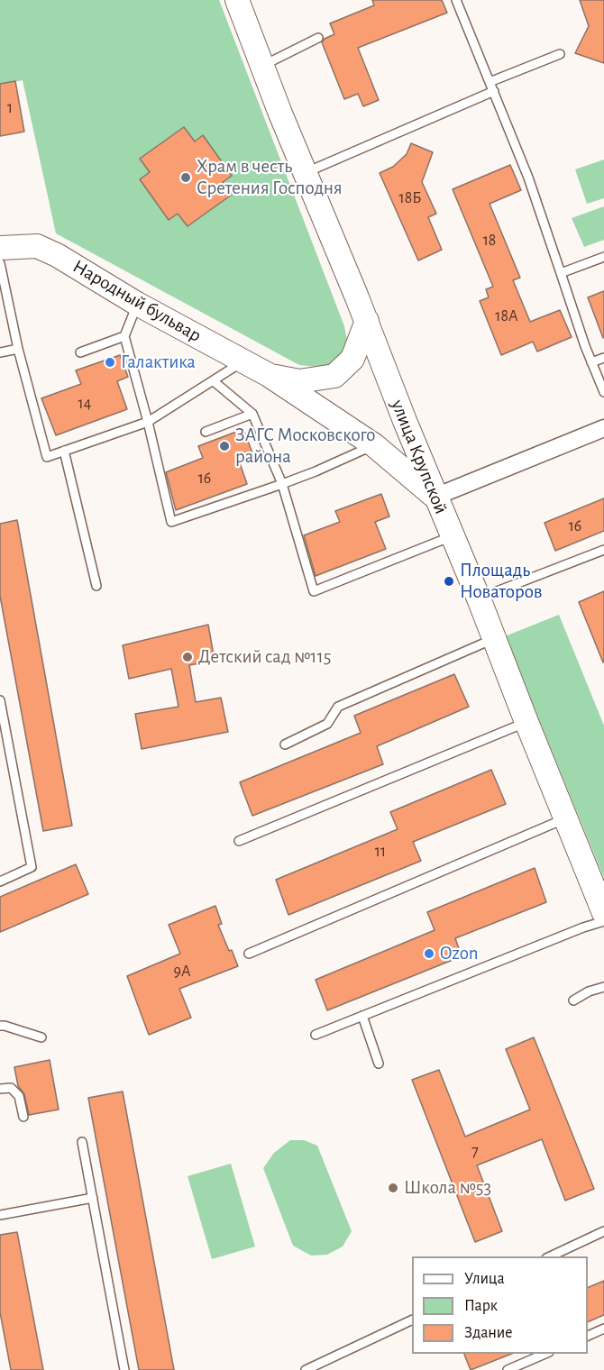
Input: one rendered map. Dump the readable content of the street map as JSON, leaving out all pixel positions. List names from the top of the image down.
{
  "streets": {
    "street": ["Народный бульвар", "улица Крупской"]
  },
  "crossings": [
    ["Народный бульвар", "улица Крупской"]
  ],
  "places": [
    "Храм в честь Сретения Господня",
    "Галактика",
    "ЗАГС Московского района",
    "Площадь Новаторов",
    "Детский сад №115",
    "Ozon",
    "Школа №53"
  ],
  "house_numbers": [
    "1",
    "18Б",
    "18",
    "18А",
    "14",
    "16",
    "16",
    "11",
    "9А",
    "7"
  ],
  "legend": ["Улица", "Парк", "Здание"]
}
